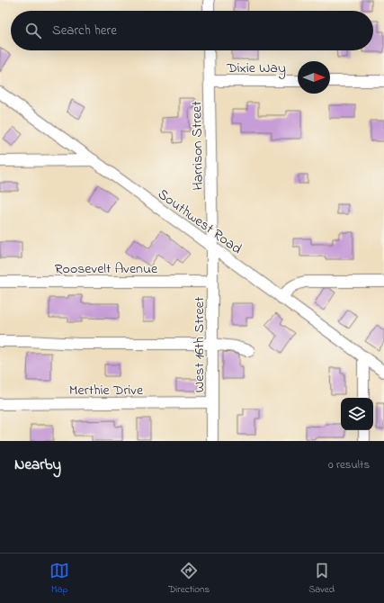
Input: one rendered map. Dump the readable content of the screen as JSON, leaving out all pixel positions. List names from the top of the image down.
{
  "streets": {
    "street": [
      "Dixie Way",
      "Harrison Street",
      "Southwest Road",
      "Roosevelt Avenue",
      "West 16th Street",
      "Merthie Drive"
    ]
  },
  "crossings": [
    ["Dixie Way", "Harrison Street"],
    ["Harrison Street", "Southwest Road"],
    ["Harrison Street", "West 16th Street"],
    ["Southwest Road", "West 16th Street"],
    ["Roosevelt Avenue", "West 16th Street"],
    ["West 16th Street", "Merthie Drive"]
  ],
  "north": "right",
  "page": {
    "search": "Search here",
    "heading": ["Nearby", "0 results"],
    "nav": ["Map", "Directions", "Saved"]
  }
}
